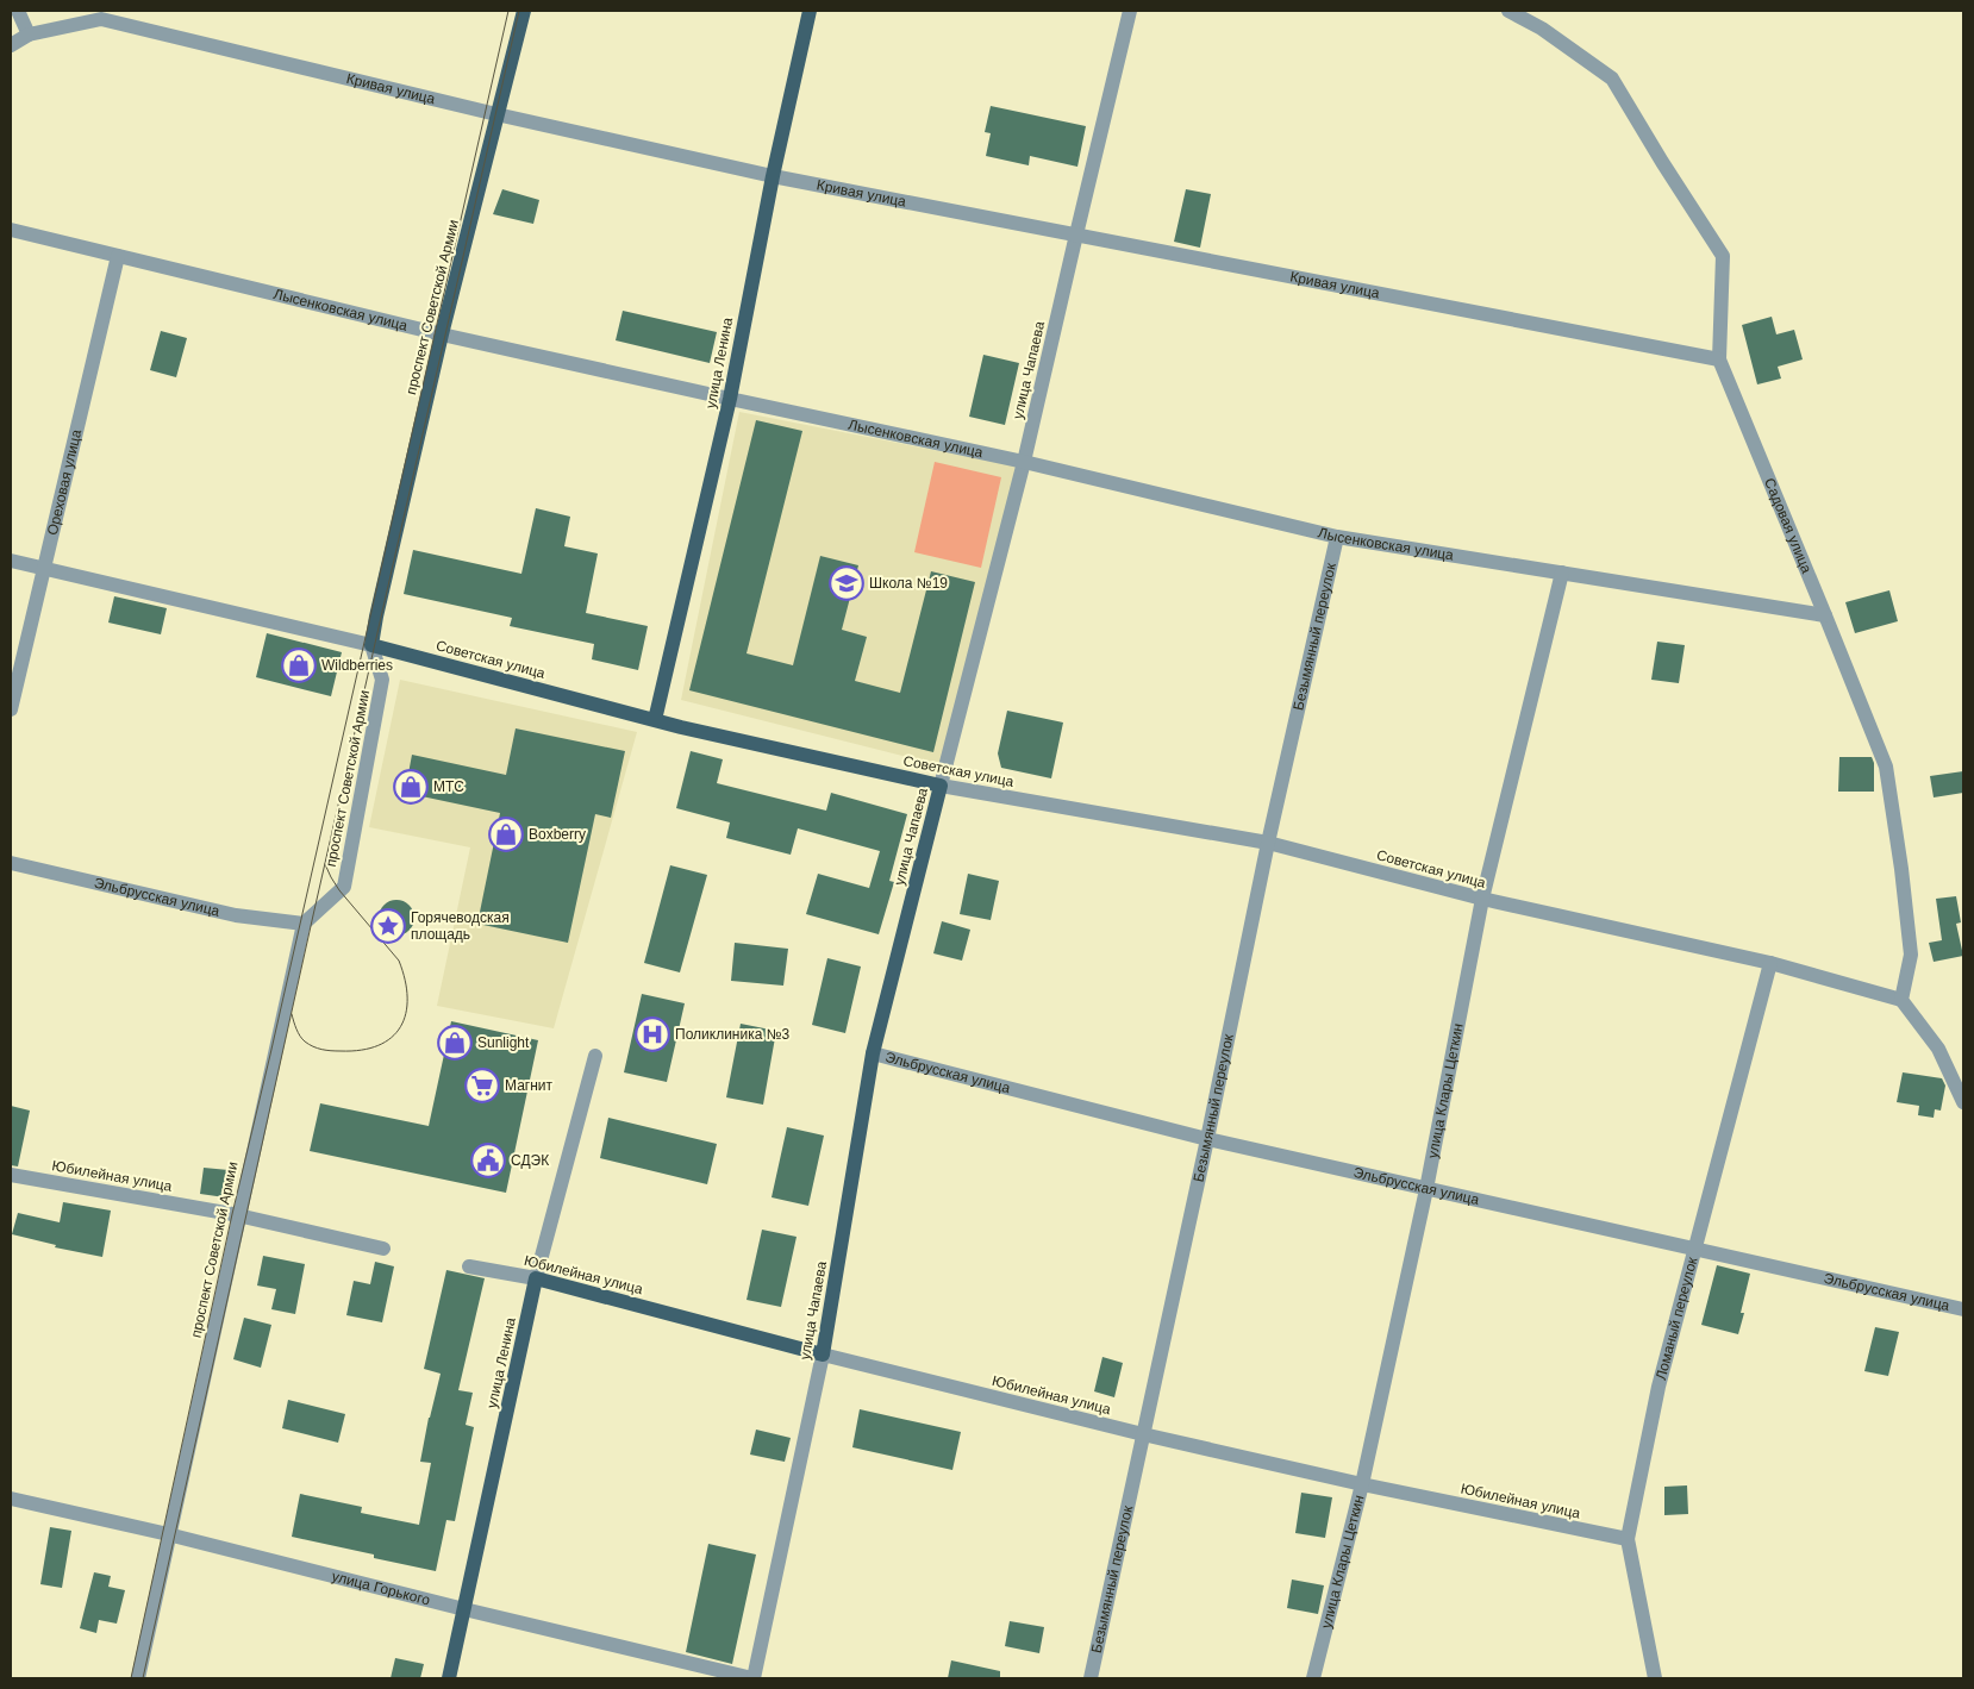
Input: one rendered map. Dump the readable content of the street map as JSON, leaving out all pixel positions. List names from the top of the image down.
{
  "streets": {
    "main road": [
      "проспект Советской Армии",
      "улица Ленина",
      "улица Чапаева",
      "Советская улица",
      "Юбилейная улица"
    ],
    "street": [
      "Кривая улица",
      "Лысенковская улица",
      "Ореховая улица",
      "Садовая улица",
      "Безымянный переулок",
      "Эльбрусская улица",
      "улица Клары Цеткин",
      "Ломаный переулок",
      "улица Горького"
    ]
  },
  "crossings": [
    ["Кривая улица", "проспект Советской Армии"],
    ["Кривая улица", "улица Ленина"],
    ["Кривая улица", "улица Чапаева"],
    ["Кривая улица", "Садовая улица"],
    ["проспект Советской Армии", "Лысенковская улица"],
    ["проспект Советской Армии", "Советская улица"],
    ["проспект Советской Армии", "Эльбрусская улица"],
    ["проспект Советской Армии", "Юбилейная улица"],
    ["проспект Советской Армии", "улица Горького"],
    ["Лысенковская улица", "улица Ленина"],
    ["Лысенковская улица", "улица Чапаева"],
    ["Лысенковская улица", "Ореховая улица"],
    ["Лысенковская улица", "Садовая улица"],
    ["Лысенковская улица", "Безымянный переулок"],
    ["Лысенковская улица", "улица Клары Цеткин"],
    ["улица Ленина", "Советская улица"],
    ["улица Ленина", "Юбилейная улица"],
    ["улица Ленина", "улица Горького"],
    ["улица Чапаева", "Советская улица"],
    ["улица Чапаева", "Эльбрусская улица"],
    ["улица Чапаева", "Юбилейная улица"],
    ["улица Чапаева", "улица Горького"],
    ["Ореховая улица", "Советская улица"],
    ["Садовая улица", "Советская улица"],
    ["Безымянный переулок", "Советская улица"],
    ["Безымянный переулок", "Эльбрусская улица"],
    ["Безымянный переулок", "Юбилейная улица"],
    ["Советская улица", "улица Клары Цеткин"],
    ["Советская улица", "Ломаный переулок"],
    ["Эльбрусская улица", "улица Клары Цеткин"],
    ["Эльбрусская улица", "Ломаный переулок"],
    ["улица Клары Цеткин", "Юбилейная улица"],
    ["Юбилейная улица", "Ломаный переулок"]
  ],
  "places": {
    "school or university": ["Школа №19"],
    "shop": [
      "Wildberries",
      "МТС",
      "Boxberry",
      "Sunlight"
    ],
    "place": ["Горячеводская площадь"],
    "hospital": ["Поликлиника №3"],
    "supermarket": ["Магнит"],
    "public building": ["СДЭК"]
  }
}
